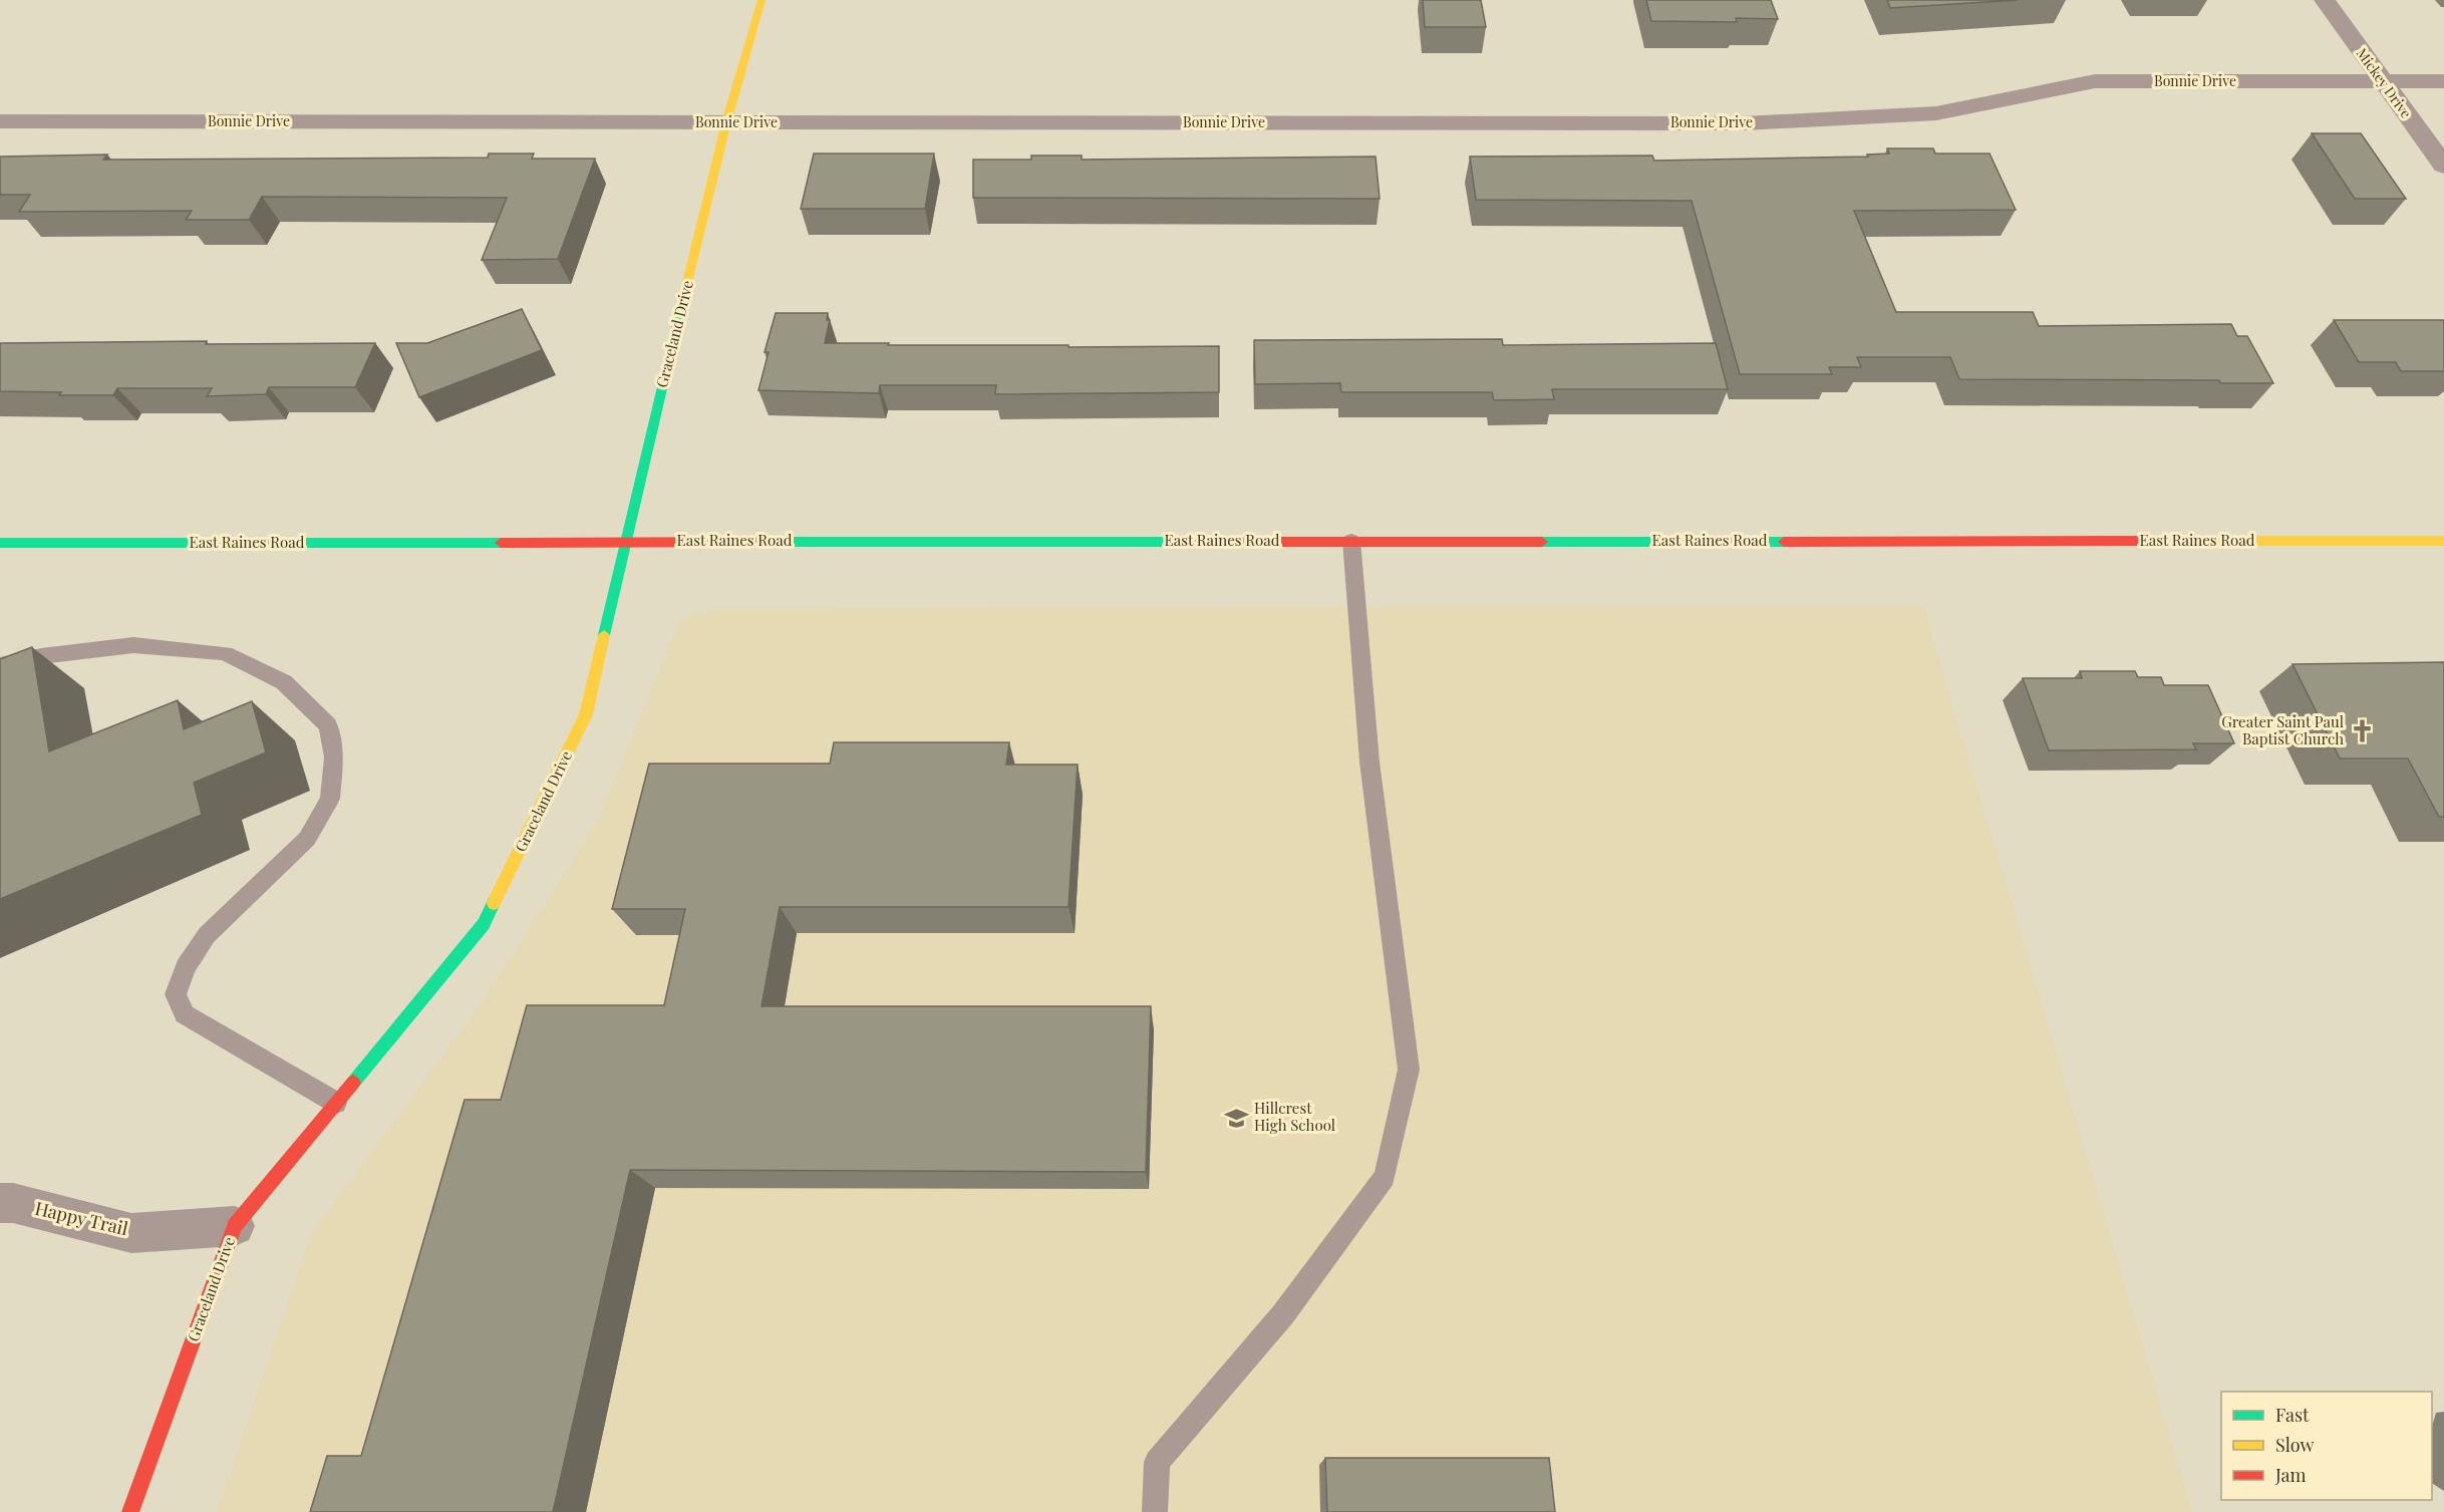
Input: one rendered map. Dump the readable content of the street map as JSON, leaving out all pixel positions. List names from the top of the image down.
{
  "streets": {
    "main road": ["Graceland Drive", "East Raines Road"],
    "street": ["Bonnie Drive", "Mickey Drive", "Happy Trail"]
  },
  "crossings": [
    ["Bonnie Drive", "Mickey Drive"],
    ["Bonnie Drive", "Graceland Drive"],
    ["Graceland Drive", "East Raines Road"],
    ["Graceland Drive", "Happy Trail"]
  ],
  "places": {
    "church": ["Greater Saint Paul Baptist Church"],
    "school or university": ["Hillcrest High School"]
  },
  "legend": ["Fast", "Slow", "Jam"]
}
